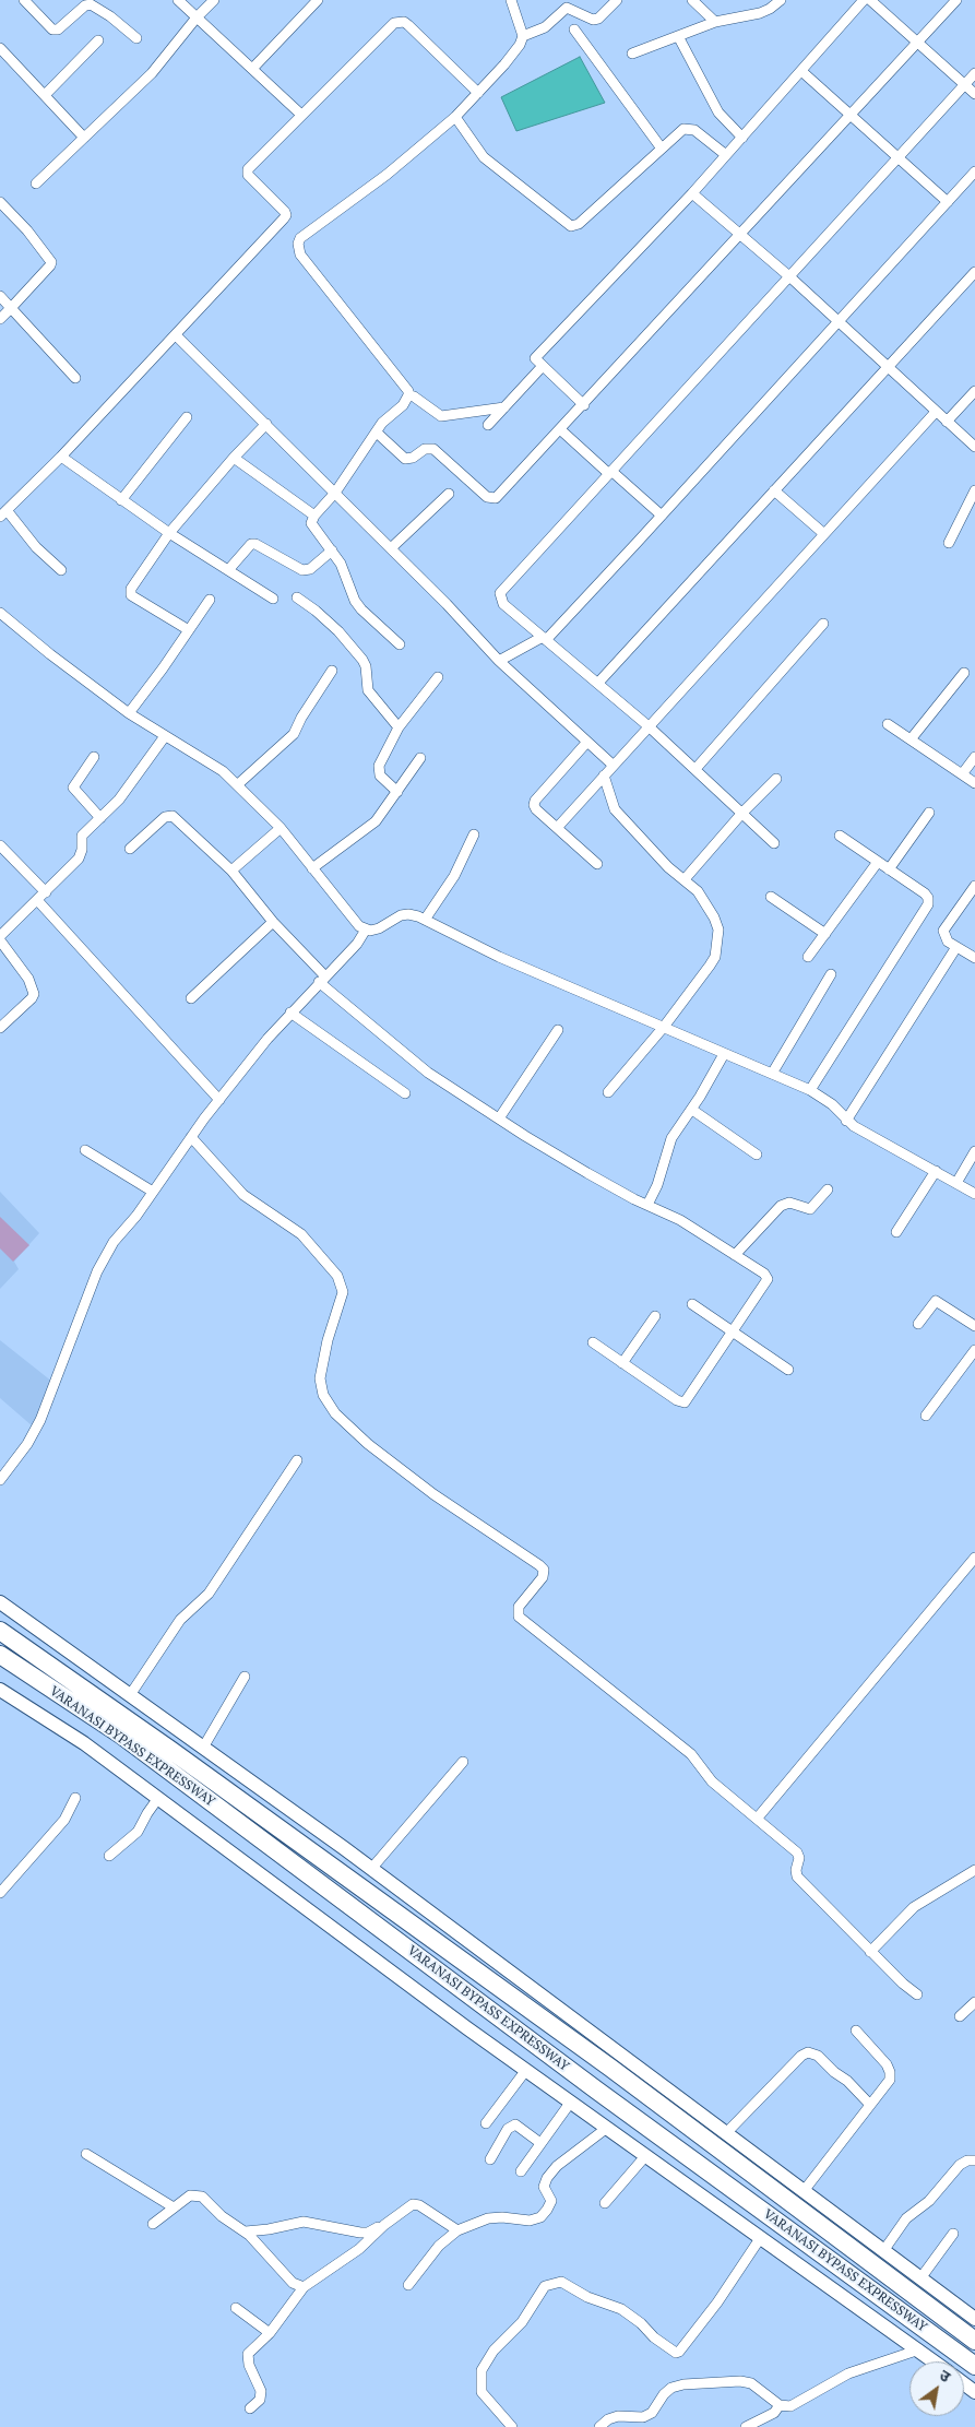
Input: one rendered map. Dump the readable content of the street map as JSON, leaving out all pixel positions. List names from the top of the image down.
{
  "streets": {
    "highway": ["VARANASI BYPASS EXPRESSWAY"]
  },
  "north": "top right"
}
